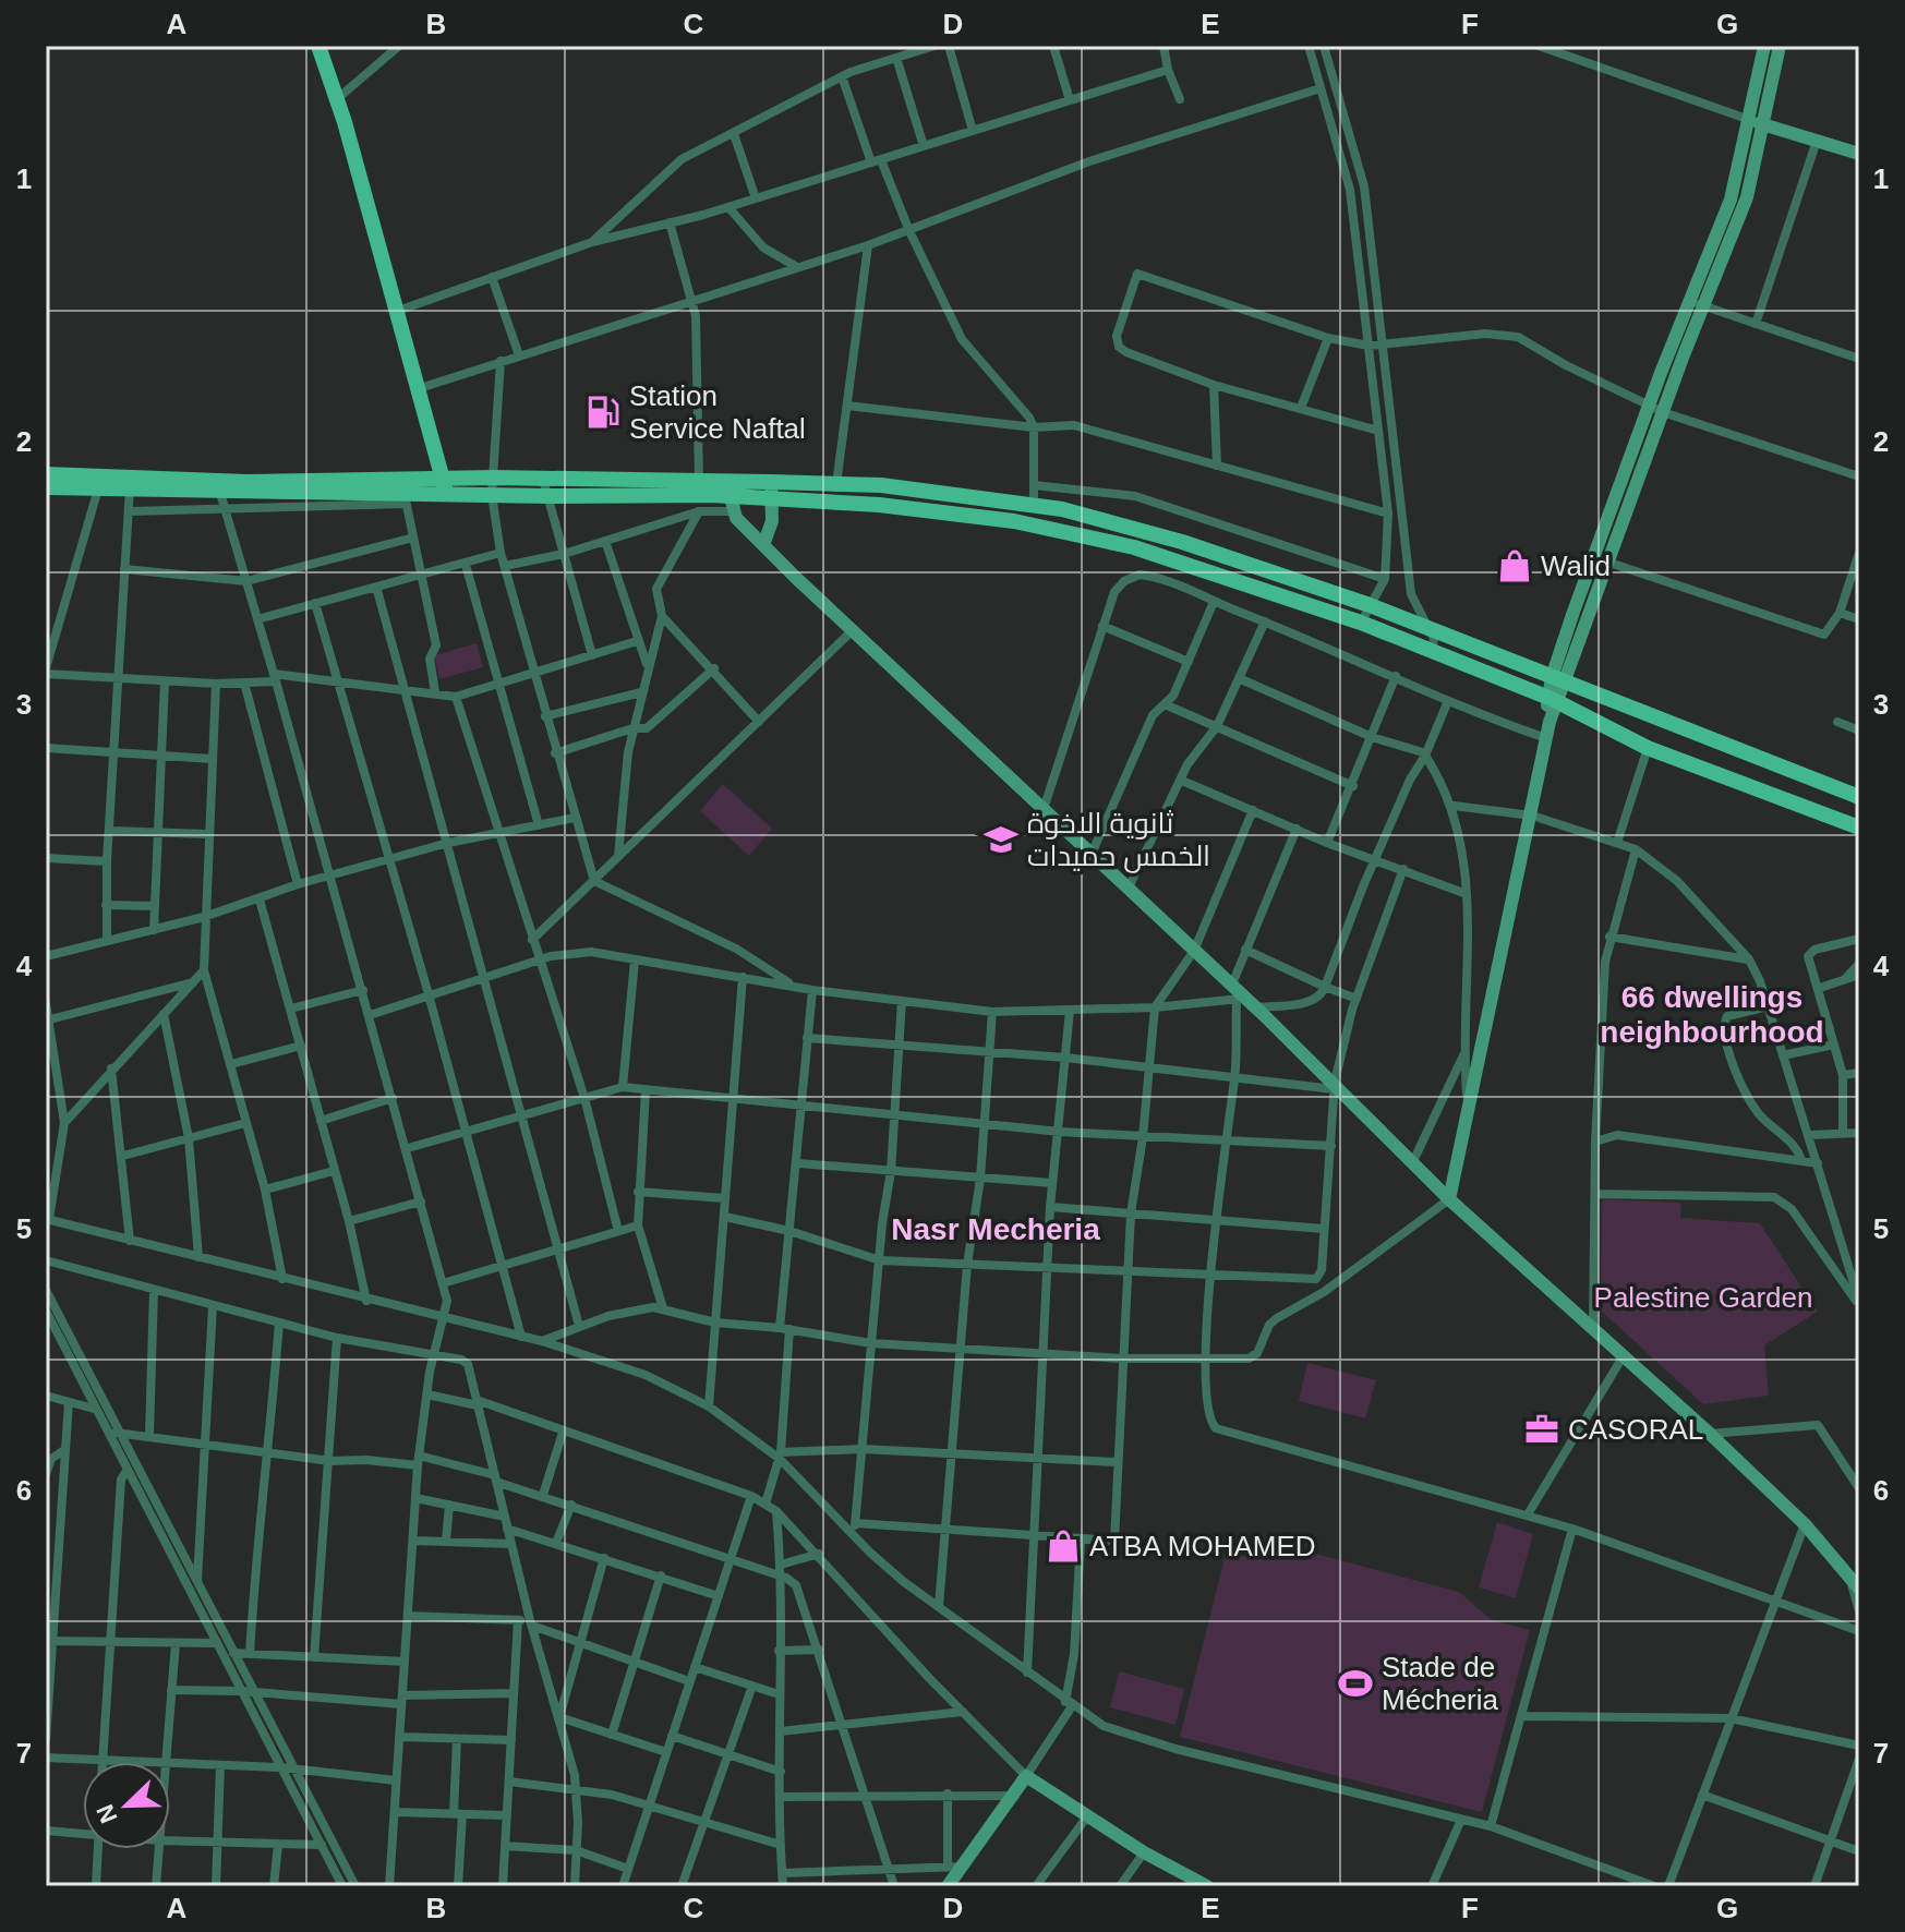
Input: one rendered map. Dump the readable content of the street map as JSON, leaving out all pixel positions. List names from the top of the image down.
{
  "districts": ["66 dwellings neighbourhood", "Nasr Mecheria"],
  "parks": ["Palestine Garden"],
  "places": {
    "fuel station": ["Station Service Naftal"],
    "shop": ["Walid", "ATBA MOHAMED"],
    "school or university": ["ثانوية الاخوة الخمس حميدات"],
    "office": ["CASORAL"],
    "sports": ["Stade de Mécheria"]
  },
  "north": "bottom left",
  "grid": {
    "columns": [
      "A",
      "B",
      "C",
      "D",
      "E",
      "F",
      "G"
    ],
    "rows": [
      "1",
      "2",
      "3",
      "4",
      "5",
      "6",
      "7"
    ]
  }
}
